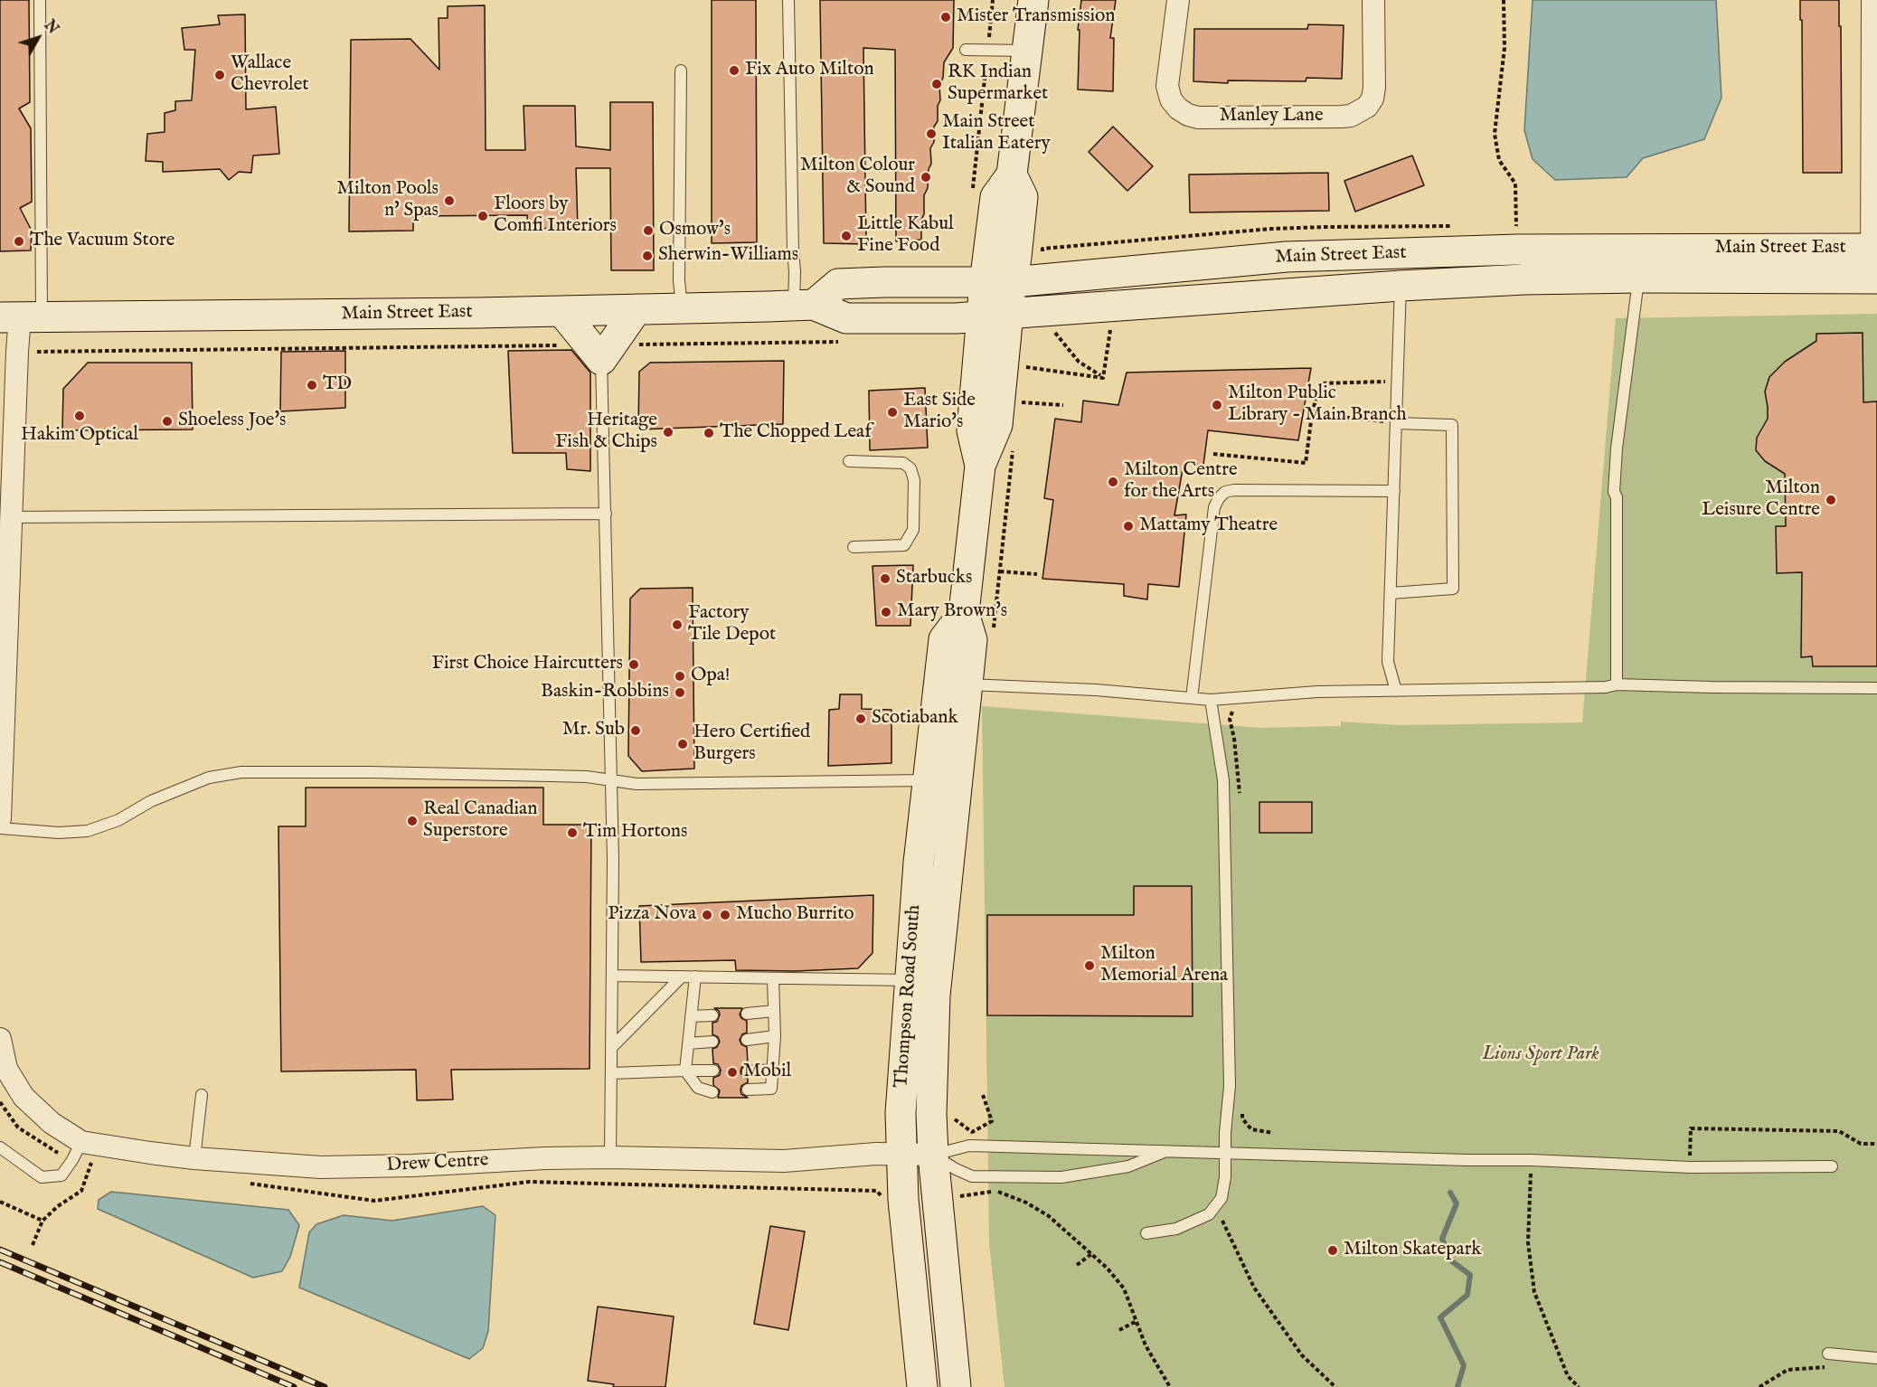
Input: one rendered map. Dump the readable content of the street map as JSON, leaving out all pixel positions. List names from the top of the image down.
{
  "streets": {
    "main road": ["Main Street East", "Thompson Road South"],
    "street": ["Manley Lane", "Drew Centre"]
  },
  "crossings": [
    ["Main Street East", "Thompson Road South"],
    ["Thompson Road South", "Drew Centre"]
  ],
  "parks": ["Lions Sport Park"],
  "places": [
    "Mister Transmission",
    "Fix Auto Milton",
    "Wallace Chevrolet",
    "RK Indian Supermarket",
    "Main Street Italian Eatery",
    "Milton Colour & Sound",
    "Milton Pools n' Spas",
    "Floors by Comfi Interiors",
    "Osmow's",
    "Little Kabul Fine Food",
    "The Vacuum Store",
    "Sherwin-Williams",
    "TD",
    "Milton Public Library - Main Branch",
    "East Side Mario's",
    "Hakim Optical",
    "Shoeless Joe's",
    "Heritage Fish & Chips",
    "The Chopped Leaf",
    "Milton Centre for the Arts",
    "Milton Leisure Centre",
    "Mattamy Theatre",
    "Starbucks",
    "Mary Brown's",
    "Factory Tile Depot",
    "First Choice Haircutters",
    "Opa!",
    "Baskin-Robbins",
    "Scotiabank",
    "Mr. Sub",
    "Hero Certified Burgers",
    "Real Canadian Superstore",
    "Tim Hortons",
    "Pizza Nova",
    "Mucho Burrito",
    "Milton Memorial Arena",
    "Mobil",
    "Milton Skatepark"
  ],
  "north": "top right"
}
